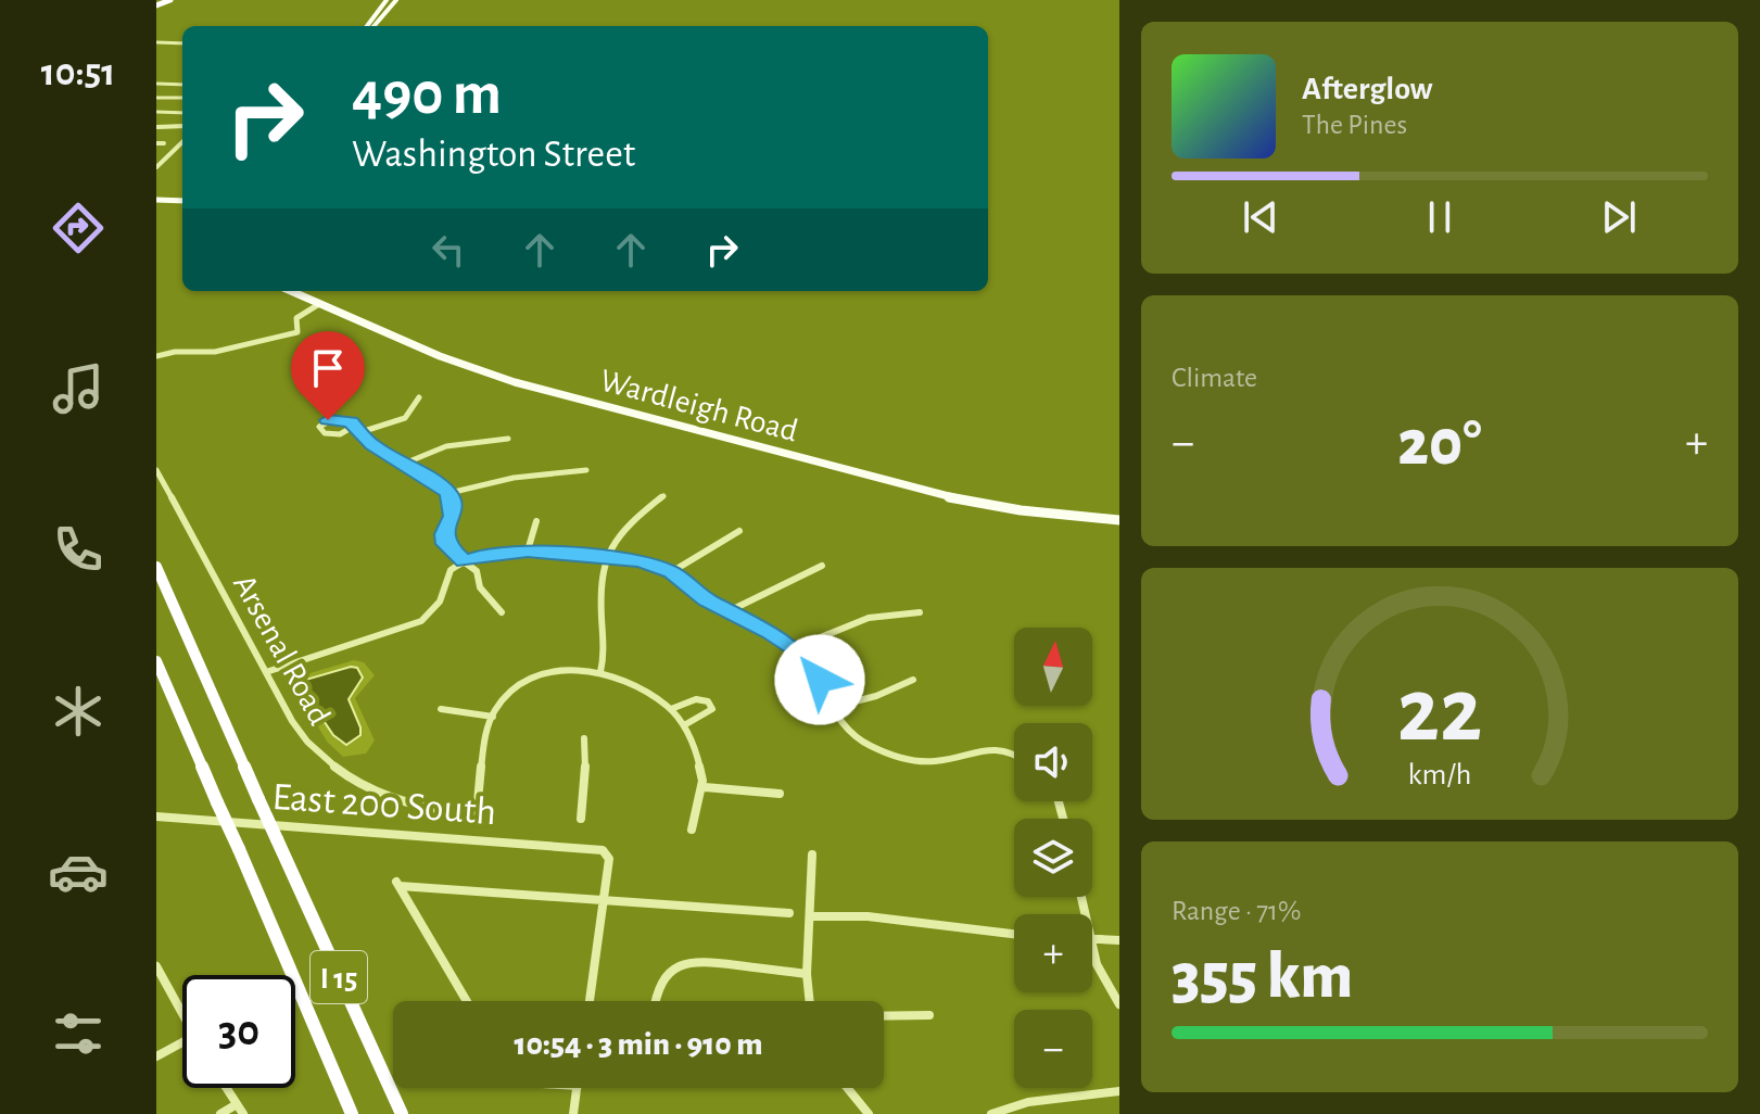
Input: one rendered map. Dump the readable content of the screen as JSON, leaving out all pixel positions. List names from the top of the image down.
{
  "streets": {
    "highway": ["I 15"],
    "main road": ["Wardleigh Road"],
    "street": ["Arsenal Road", "East 200 South"]
  },
  "north": "top",
  "page": {
    "tabs": "10:51",
    "turn": ["490 m", "Washington Street"],
    "song": ["Afterglow", "The Pines"],
    "tile": [
      "Climate",
      ["Range · 71%", "355 km"]
    ],
    "heat": ["−", "20°", "+"],
    "map_buttons": ["+", "−"],
    "limit": "30",
    "trip": "10:54 · 3 min · 910 m",
    "gauge": ["22", "km/h"]
  }
}
